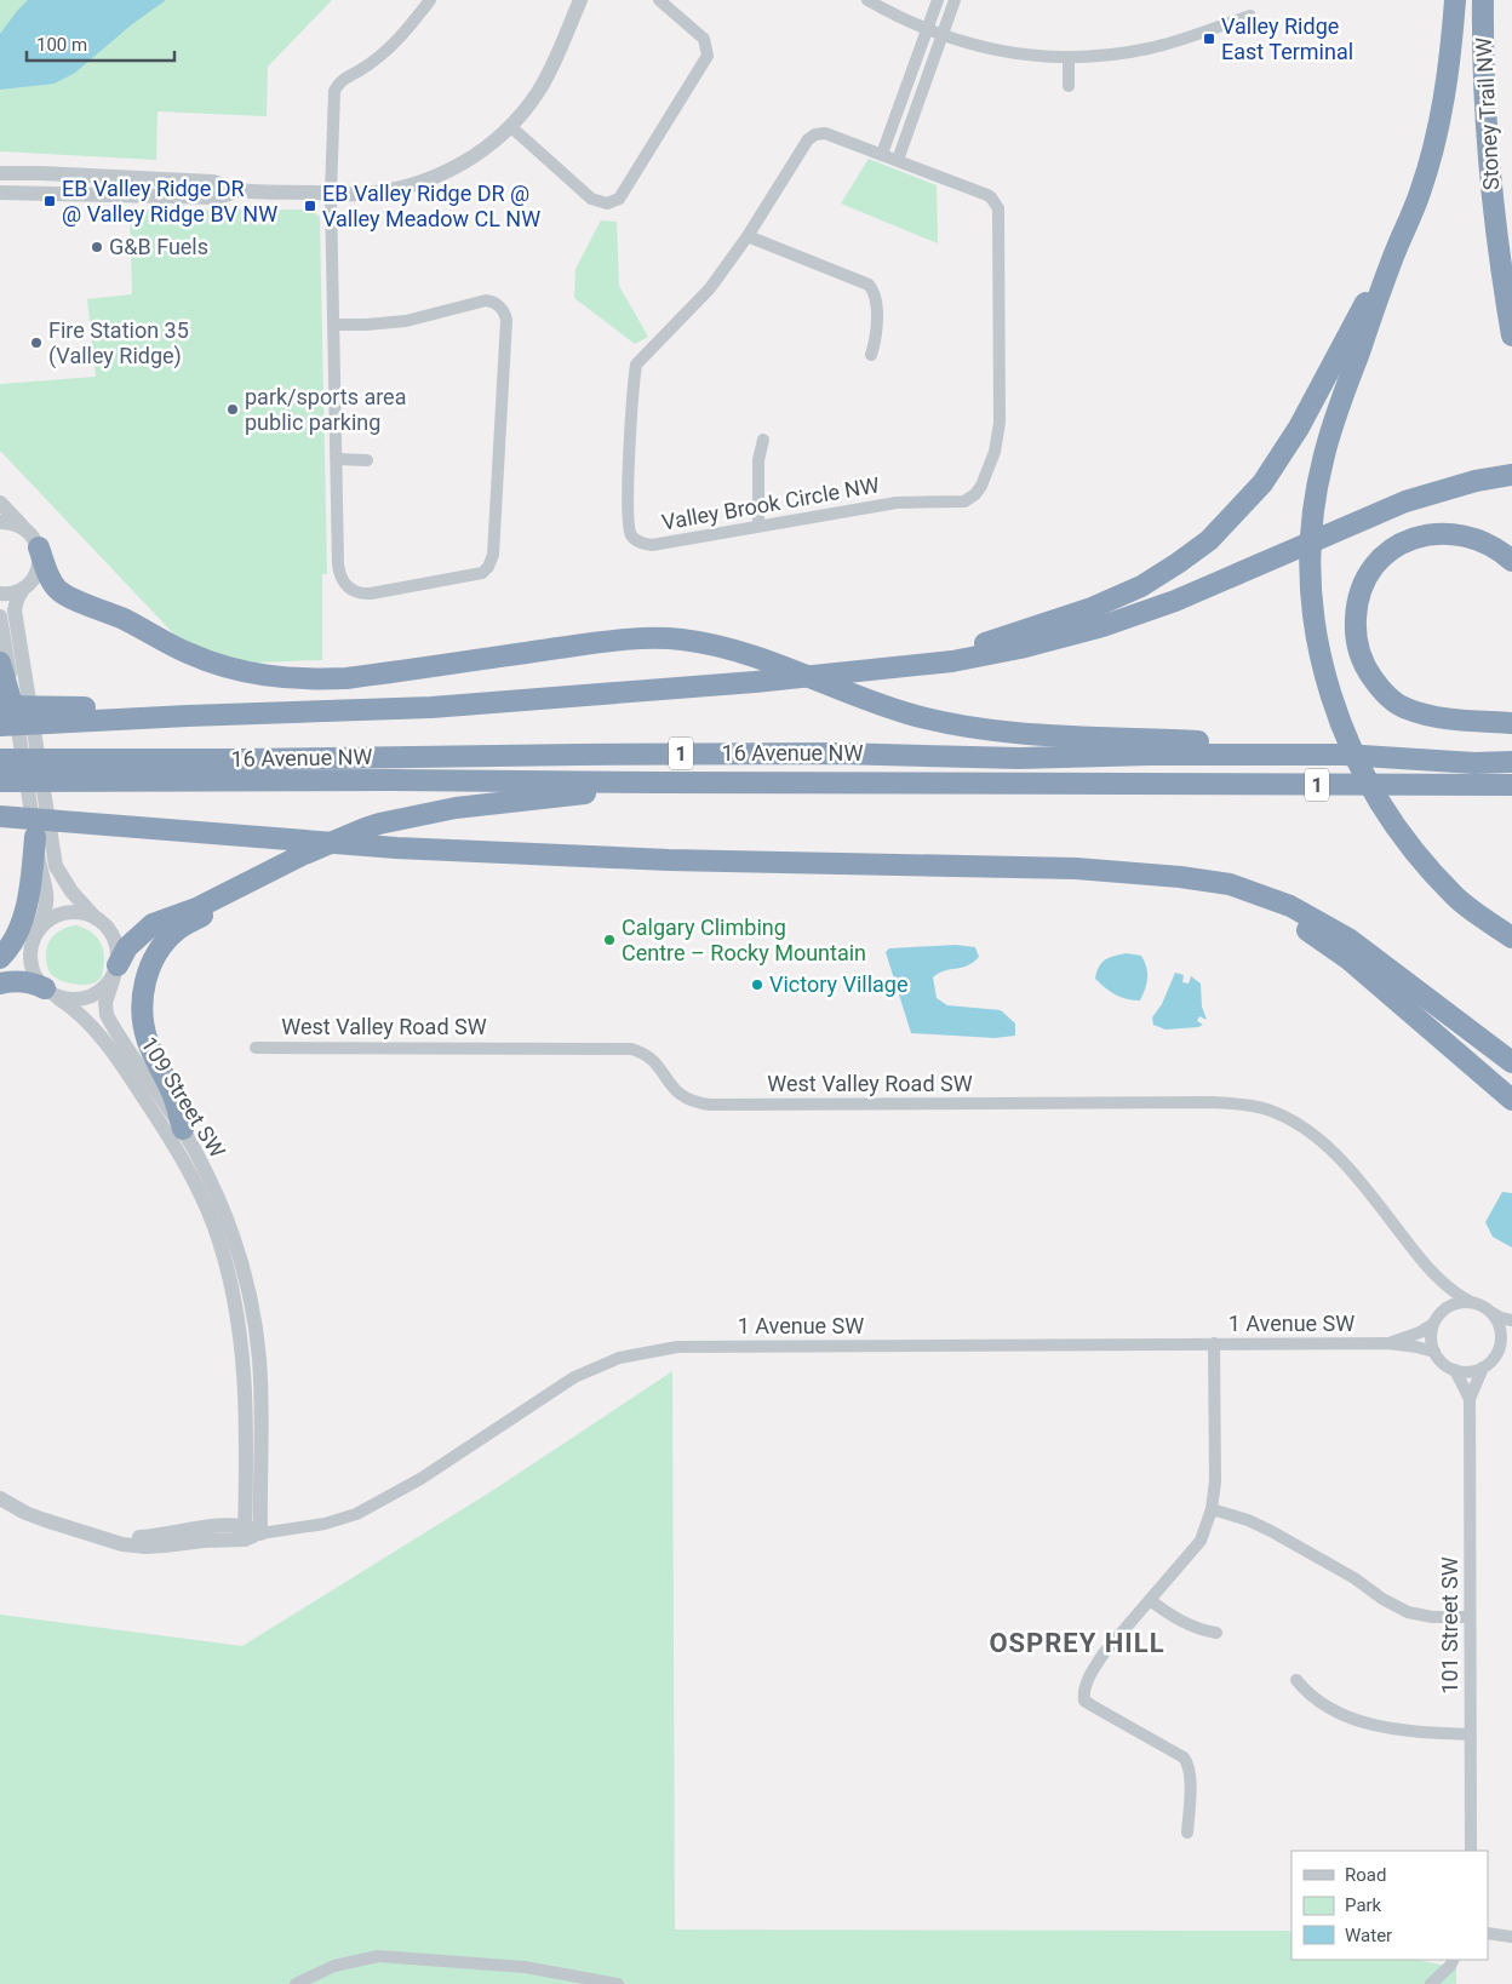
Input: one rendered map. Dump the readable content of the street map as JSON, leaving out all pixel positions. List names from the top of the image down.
{
  "streets": {
    "highway": ["Stoney Trail NW", "1", "16 Avenue NW"],
    "street": [
      "Valley Brook Circle NW",
      "West Valley Road SW",
      "109 Street SW",
      "1 Avenue SW",
      "101 Street SW"
    ]
  },
  "crossings": [
    ["West Valley Road SW", "1 Avenue SW"],
    ["West Valley Road SW", "101 Street SW"],
    ["109 Street SW", "1 Avenue SW"],
    ["1 Avenue SW", "101 Street SW"]
  ],
  "districts": ["OSPREY HILL"],
  "places": {
    "transit": ["Valley Ridge East Terminal", "EB Valley Ridge DR @ Valley Ridge BV NW", "EB Valley Ridge DR @ Valley Meadow CL NW"],
    "other": [
      "G&B Fuels",
      "Fire Station 35 (Valley Ridge)",
      "park/sports area public parking",
      "Calgary Climbing Centre – Rocky Mountain",
      "Victory Village"
    ]
  },
  "legend": ["Road", "Park", "Water"],
  "scale_bar": "100 m"
}
